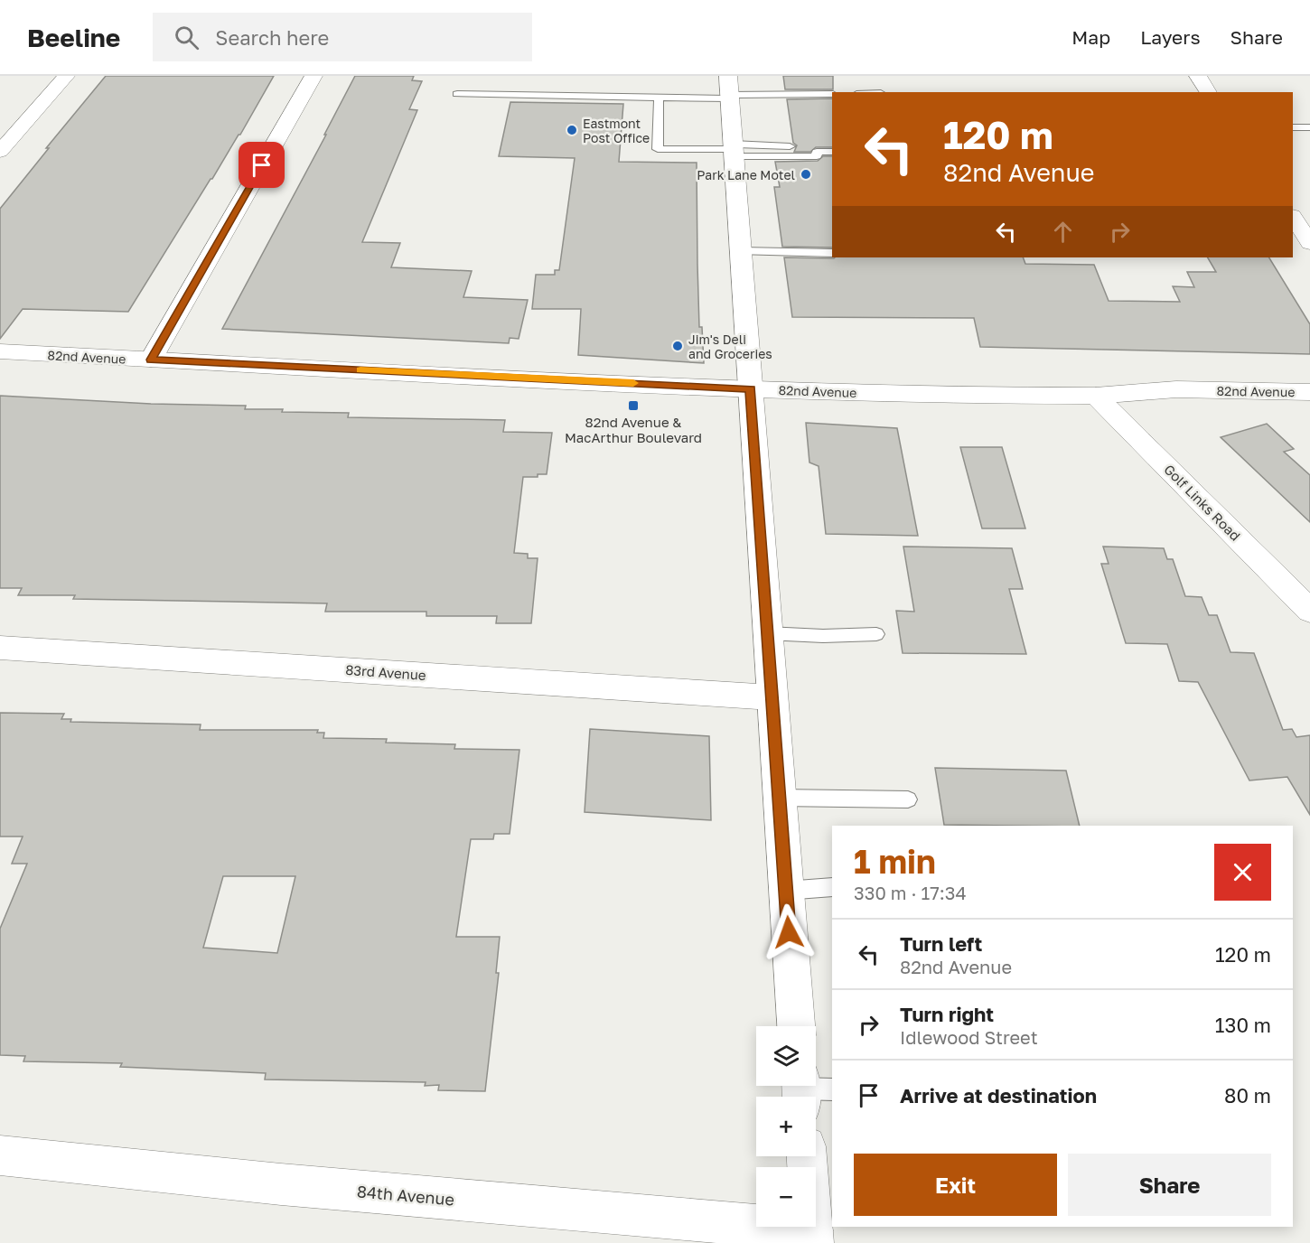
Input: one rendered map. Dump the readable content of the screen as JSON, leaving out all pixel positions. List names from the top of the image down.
{
  "streets": {
    "street": [
      "82nd Avenue",
      "Golf Links Road",
      "83rd Avenue",
      "84th Avenue"
    ]
  },
  "crossings": [
    ["82nd Avenue", "Golf Links Road"]
  ],
  "places": {
    "other": ["Eastmont Post Office", "Park Lane Motel", "Jim's Deli and Groceries"],
    "transit": ["82nd Avenue & MacArthur Boulevard"]
  },
  "page": {
    "header": "Beeline",
    "search": "Search here",
    "nav": ["Map", "Layers", "Share"],
    "turn": ["120 m", "82nd Avenue"],
    "heading": ["1 min", "330 m · 17:34"],
    "list": [
      {
        "name": "Turn left",
        "note": "82nd Avenue",
        "value": "120 m"
      },
      {
        "name": "Turn right",
        "note": "Idlewood Street",
        "value": "130 m"
      },
      {
        "name": "Arrive at destination",
        "value": "80 m"
      }
    ],
    "map_buttons": ["+", "−"],
    "buttons": ["Exit", "Share"]
  }
}
